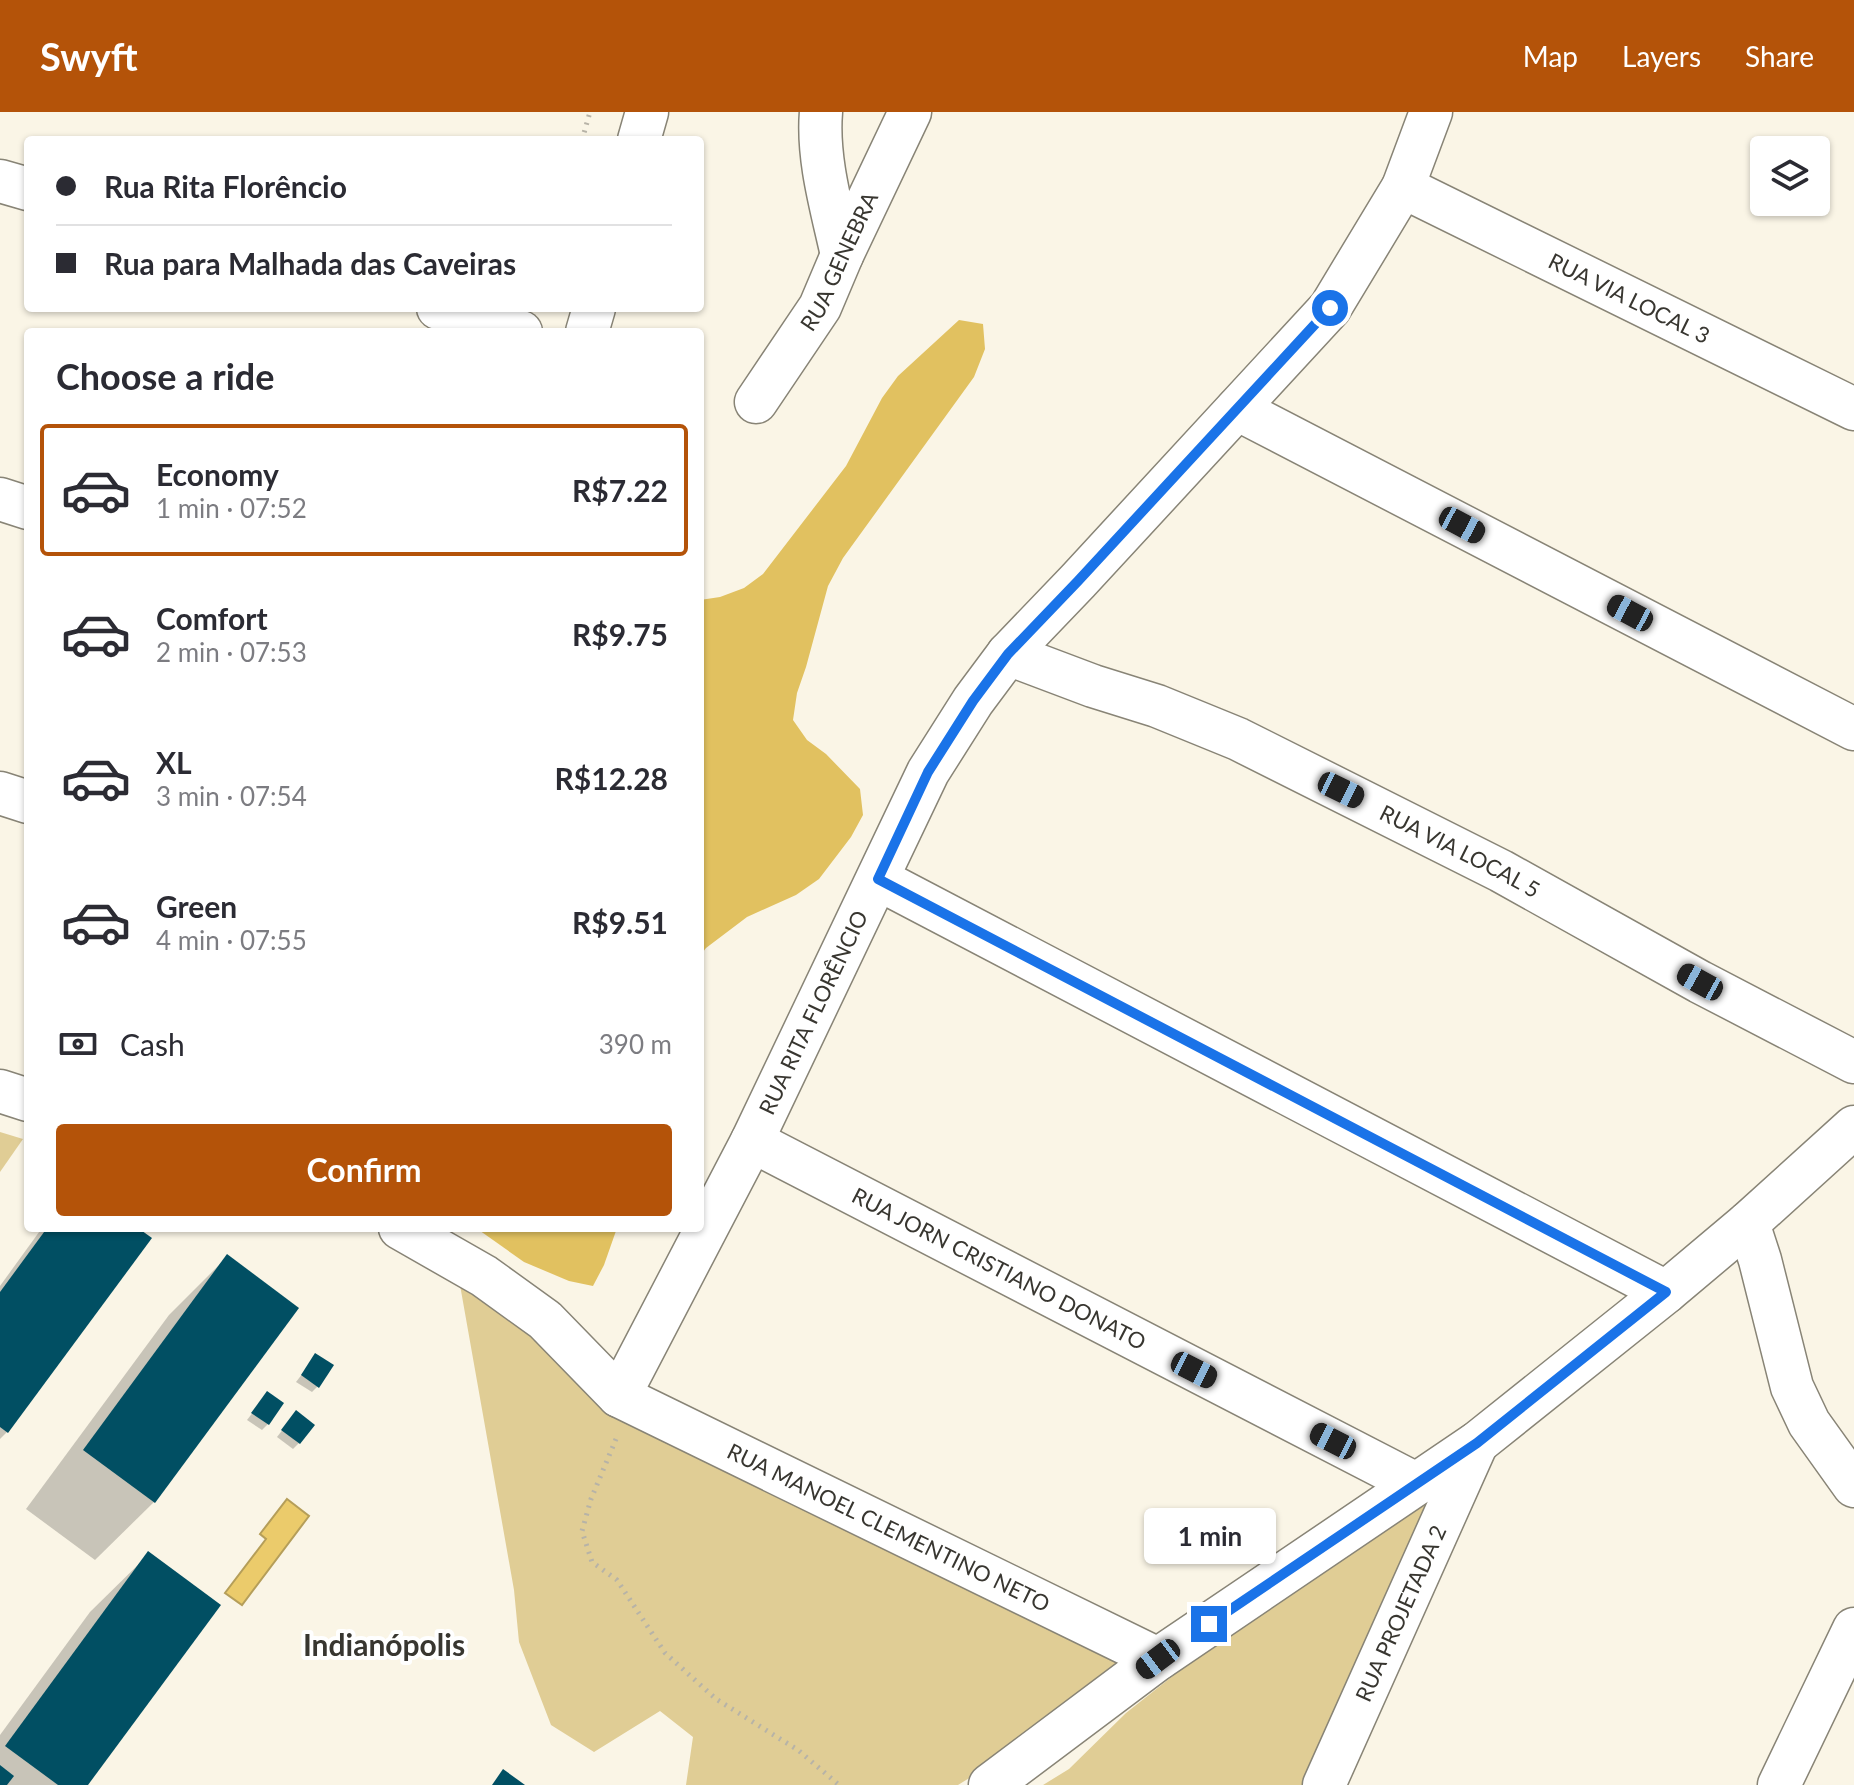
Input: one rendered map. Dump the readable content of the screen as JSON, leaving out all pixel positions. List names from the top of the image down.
{
  "streets": {
    "street": [
      "RUA GENEBRA",
      "RUA VIA LOCAL 3",
      "RUA VIA LOCAL 5",
      "RUA RITA FLORÊNCIO",
      "RUA JORN CRISTIANO DONATO",
      "RUA MANOEL CLEMENTINO NETO",
      "RUA PROJETADA 2"
    ]
  },
  "crossings": [
    ["RUA VIA LOCAL 3", "RUA RITA FLORÊNCIO"],
    ["RUA VIA LOCAL 5", "RUA RITA FLORÊNCIO"],
    ["RUA RITA FLORÊNCIO", "RUA JORN CRISTIANO DONATO"],
    ["RUA RITA FLORÊNCIO", "RUA MANOEL CLEMENTINO NETO"]
  ],
  "districts": ["Indianópolis"],
  "page": {
    "header": "Swyft",
    "nav": ["Map", "Layers", "Share"],
    "banner": ["Rua Rita Florêncio", "Rua para Malhada das Caveiras"],
    "heading": "Choose a ride",
    "list": [
      {
        "name": "Economy",
        "note": "1 min · 07:52",
        "value": "R$7.22"
      },
      {
        "name": "Comfort",
        "note": "2 min · 07:53",
        "value": "R$9.75"
      },
      {
        "name": "XL",
        "note": "3 min · 07:54",
        "value": "R$12.28"
      },
      {
        "name": "Green",
        "note": "4 min · 07:55",
        "value": "R$9.51"
      }
    ],
    "pay": ["Cash", "390 m"],
    "buttons": "Confirm",
    "bubble": "1 min"
  }
}
